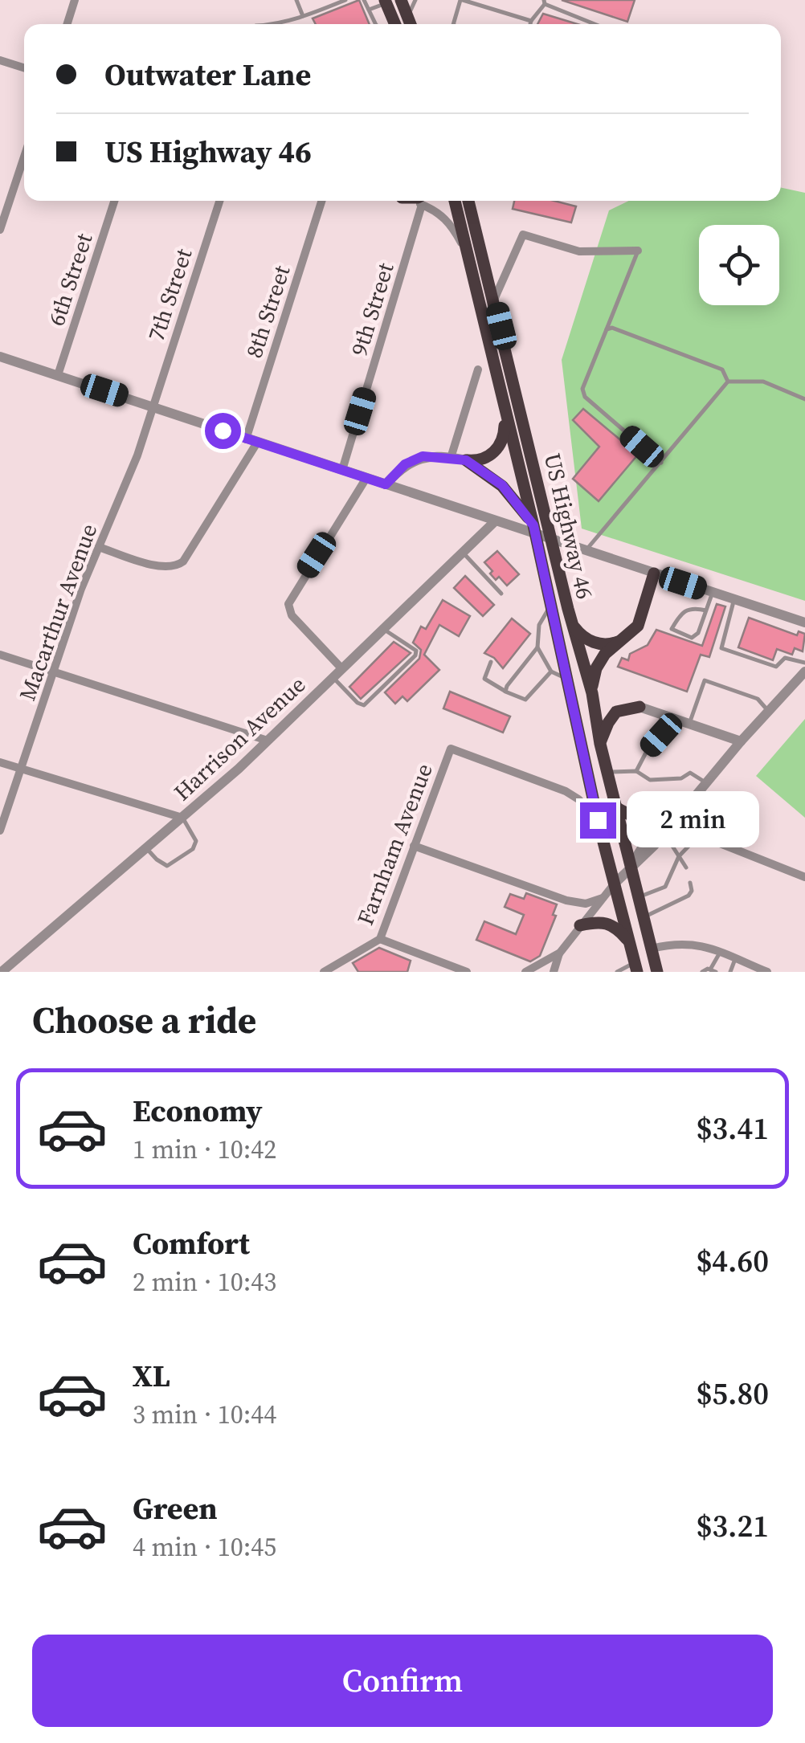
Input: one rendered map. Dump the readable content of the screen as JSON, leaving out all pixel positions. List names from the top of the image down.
{
  "streets": {
    "highway": ["US Highway 46"],
    "street": [
      "6th Street",
      "7th Street",
      "9th Street",
      "8th Street",
      "Macarthur Avenue",
      "Harrison Avenue",
      "Farnham Avenue"
    ]
  },
  "crossings": [
    ["7th Street", "Macarthur Avenue"],
    ["8th Street", "Macarthur Avenue"],
    ["US Highway 46", "Farnham Avenue"]
  ],
  "page": {
    "banner": ["Outwater Lane", "US Highway 46"],
    "bubble": "2 min",
    "heading": "Choose a ride",
    "list": [
      {
        "name": "Economy",
        "note": "1 min · 10:42",
        "value": "$3.41"
      },
      {
        "name": "Comfort",
        "note": "2 min · 10:43",
        "value": "$4.60"
      },
      {
        "name": "XL",
        "note": "3 min · 10:44",
        "value": "$5.80"
      },
      {
        "name": "Green",
        "note": "4 min · 10:45",
        "value": "$3.21"
      }
    ],
    "buttons": "Confirm"
  }
}
